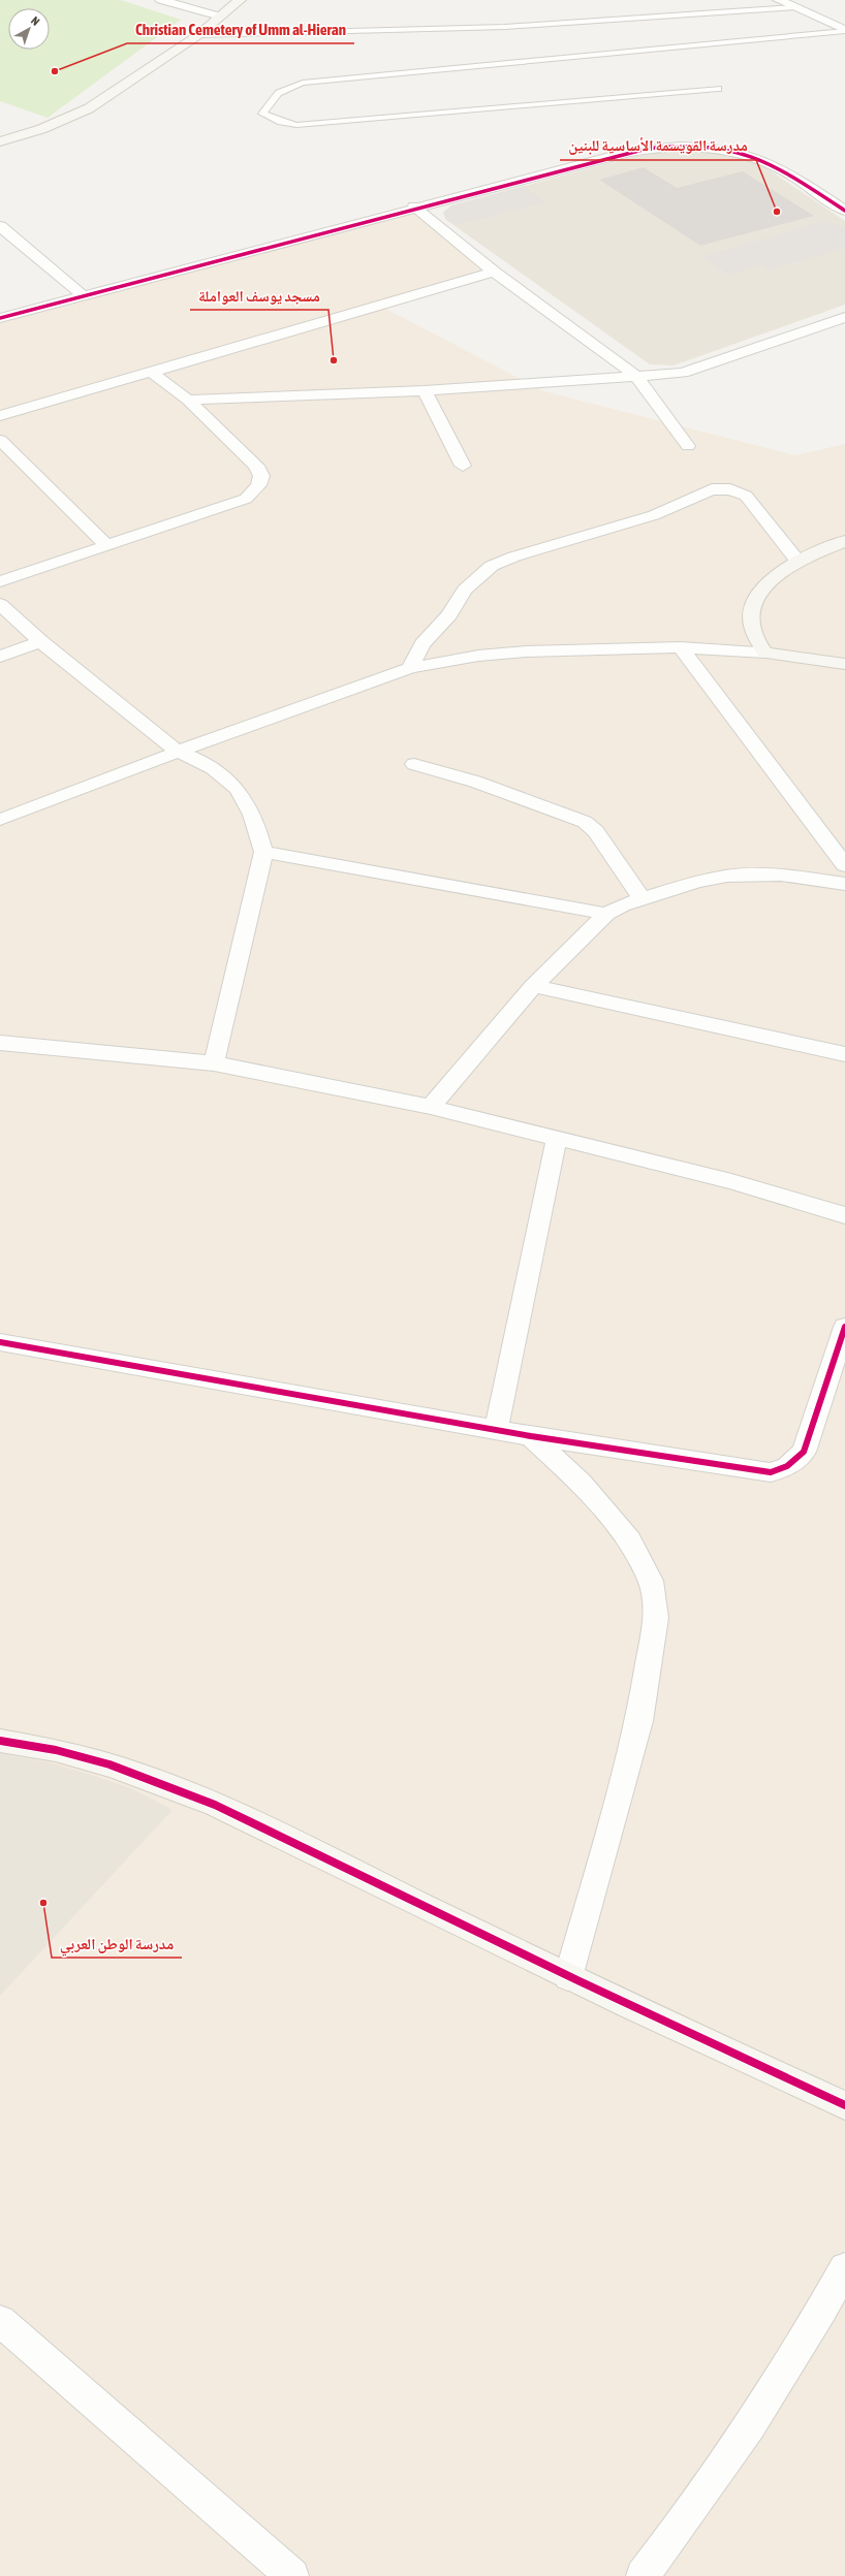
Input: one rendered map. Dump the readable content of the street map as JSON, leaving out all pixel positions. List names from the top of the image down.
{
  "places": [
    "Christian Cemetery of Umm al-Hieran",
    "مدرسة القويسمة الأساسية للبنين",
    "مسجد يوسف العواملة",
    "مدرسة الوطن العربي"
  ],
  "north": "top right"
}
